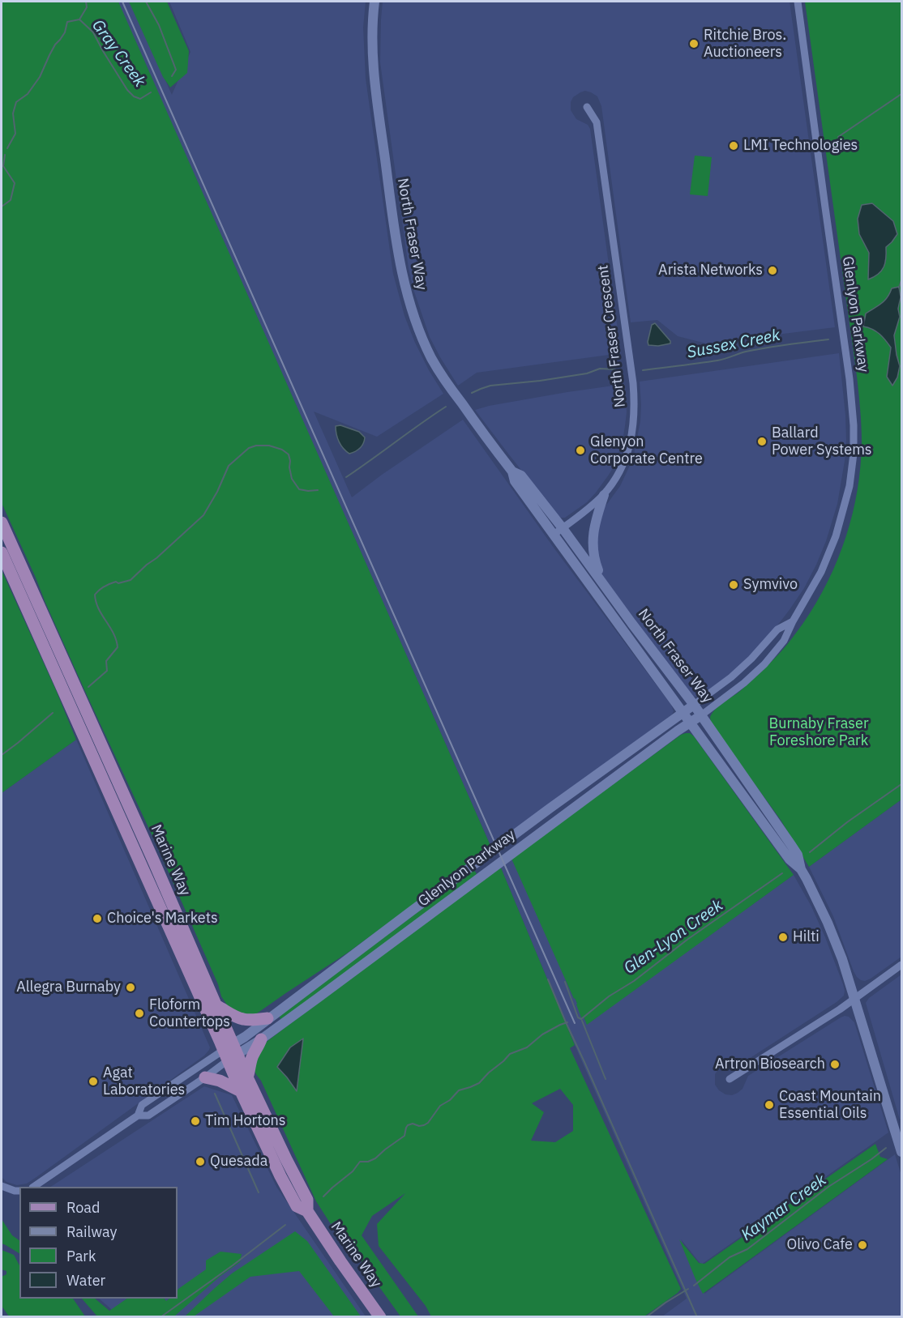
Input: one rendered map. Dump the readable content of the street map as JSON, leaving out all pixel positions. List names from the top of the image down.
{
  "streets": {
    "main road": ["Marine Way"],
    "street": ["North Fraser Way", "Glenlyon Parkway", "North Fraser Crescent"]
  },
  "crossings": [
    ["North Fraser Way", "Glenlyon Parkway"],
    ["North Fraser Way", "North Fraser Crescent"],
    ["Glenlyon Parkway", "Marine Way"]
  ],
  "water": [
    "Gray Creek",
    "Sussex Creek",
    "Glen-Lyon Creek",
    "Kaymar Creek"
  ],
  "parks": ["Burnaby Fraser Foreshore Park"],
  "places": [
    "Ritchie Bros. Auctioneers",
    "LMI Technologies",
    "Arista Networks",
    "Ballard Power Systems",
    "Glenyon Corporate Centre",
    "Symvivo",
    "Choice's Markets",
    "Hilti",
    "Allegra Burnaby",
    "Floform Countertops",
    "Artron Biosearch",
    "Agat Laboratories",
    "Coast Mountain Essential Oils",
    "Tim Hortons",
    "Quesada",
    "Olivo Cafe"
  ],
  "legend": [
    "Road",
    "Railway",
    "Park",
    "Water"
  ]
}
